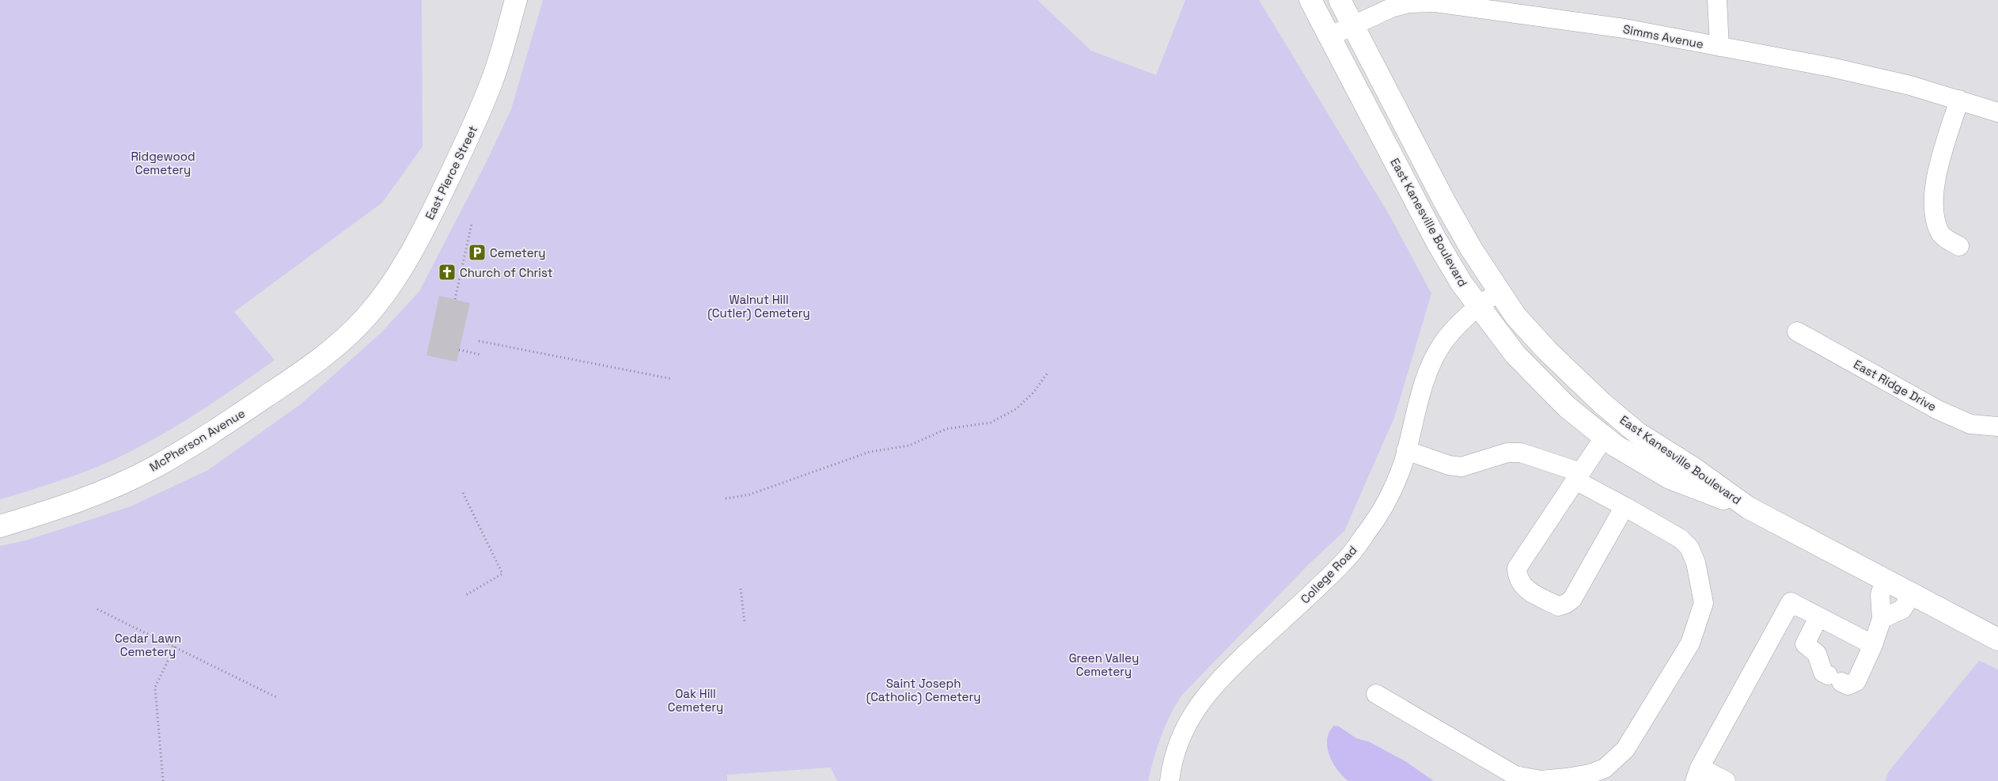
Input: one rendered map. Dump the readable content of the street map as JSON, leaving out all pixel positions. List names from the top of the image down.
{
  "streets": {
    "main road": ["East Pierce Street", "East Kanesville Boulevard", "McPherson Avenue"],
    "street": ["Simms Avenue", "East Ridge Drive", "College Road"]
  },
  "crossings": [
    ["Simms Avenue", "East Kanesville Boulevard"],
    ["East Pierce Street", "McPherson Avenue"],
    ["East Kanesville Boulevard", "College Road"]
  ],
  "parks": [
    "Ridgewood Cemetery",
    "Walnut Hill (Cutler) Cemetery",
    "Cedar Lawn Cemetery",
    "Green Valley Cemetery",
    "Saint Joseph (Catholic) Cemetery",
    "Oak Hill Cemetery"
  ],
  "places": {
    "parking": ["Cemetery"],
    "church": ["Church of Christ"]
  }
}
